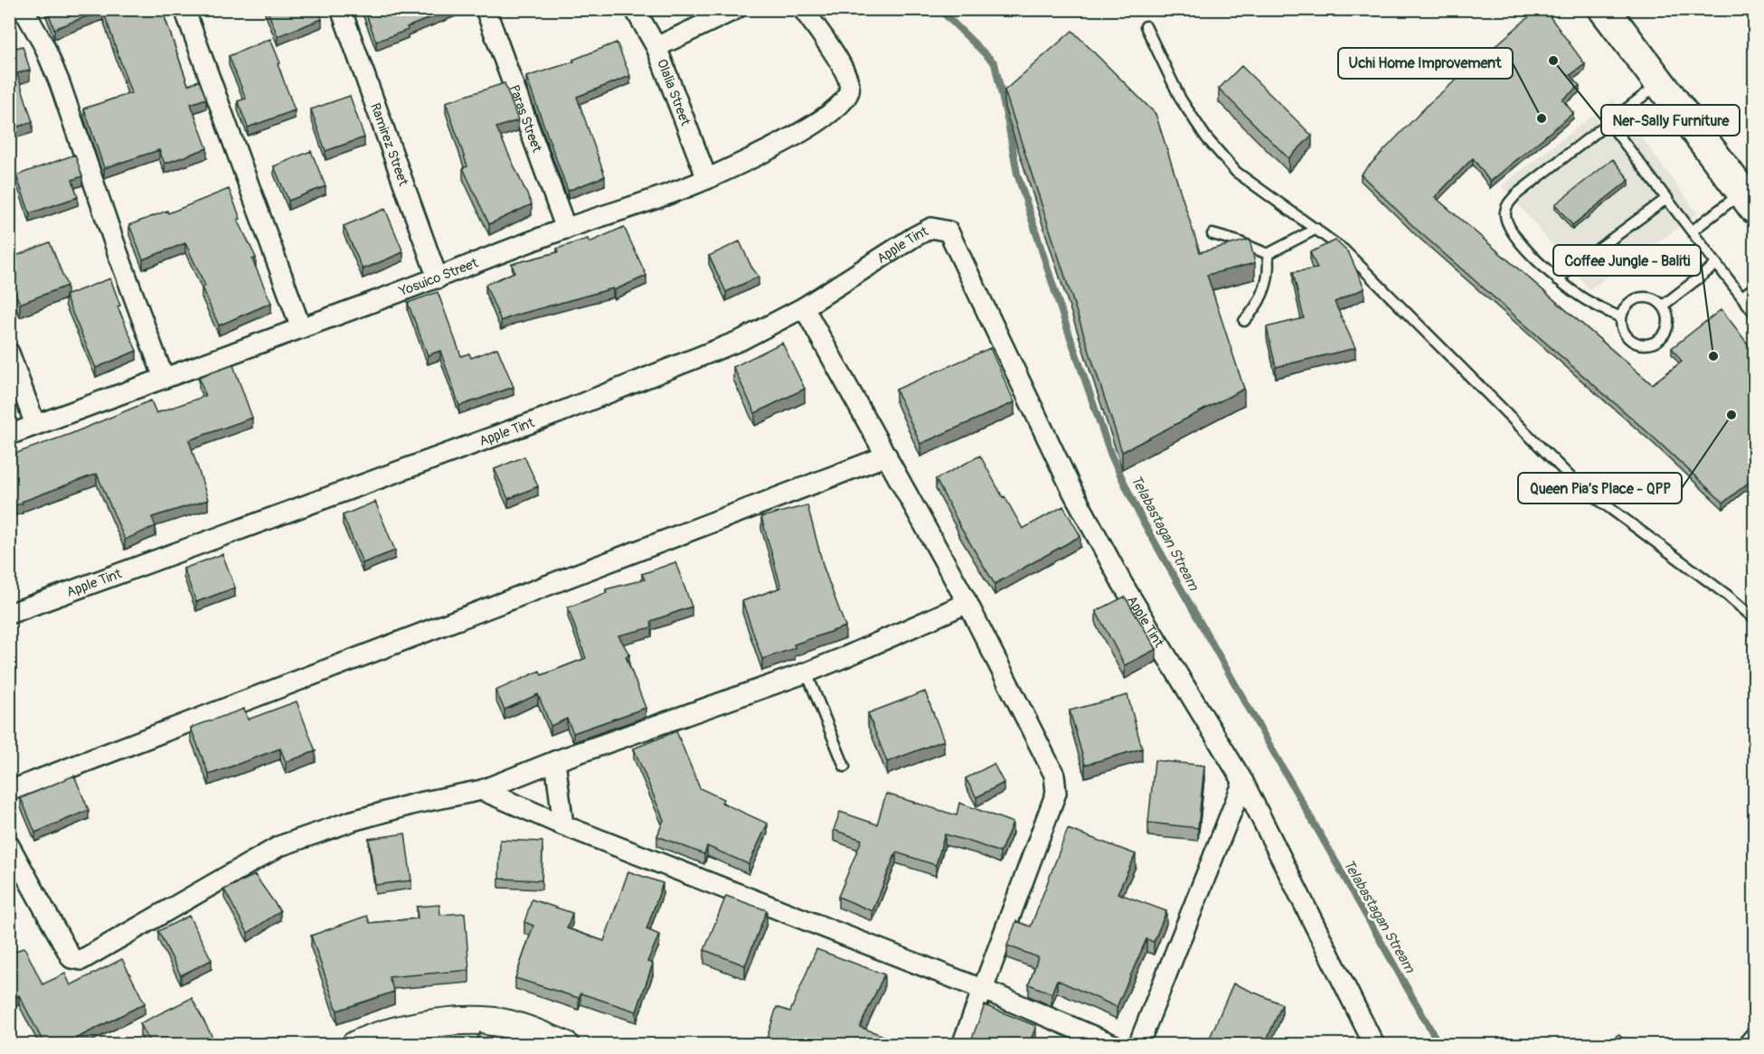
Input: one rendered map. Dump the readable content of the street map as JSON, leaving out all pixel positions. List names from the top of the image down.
{
  "streets": {
    "street": [
      "Olalia Street",
      "Paras Street",
      "Ramirez Street",
      "Apple Tint",
      "Yosuico Street"
    ]
  },
  "crossings": [
    ["Olalia Street", "Yosuico Street"],
    ["Paras Street", "Yosuico Street"],
    ["Ramirez Street", "Yosuico Street"]
  ],
  "water": ["Telabastagan Stream"],
  "places": [
    "Ner-Sally Furniture",
    "Uchi Home Improvement",
    "Coffee Jungle - Baliti",
    "Queen Pia’s Place - QPP"
  ]
}
